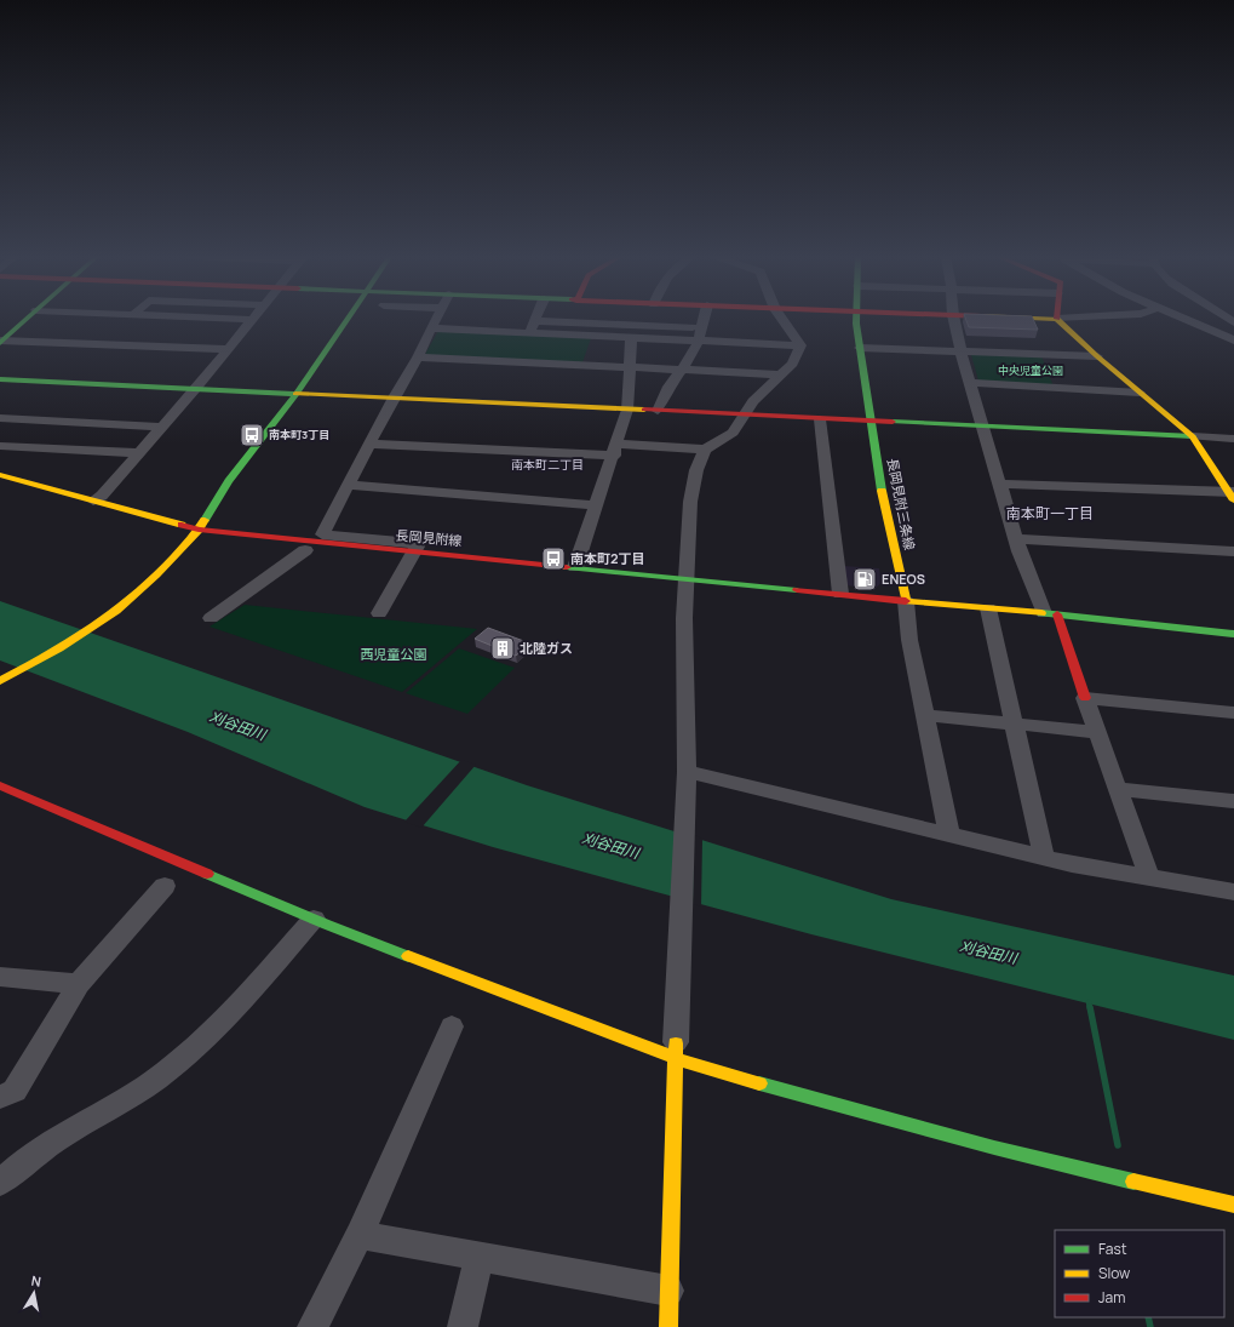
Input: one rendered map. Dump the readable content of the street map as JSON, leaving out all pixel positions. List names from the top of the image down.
{
  "streets": {
    "street": ["長岡見附三条線", "長岡見附線"]
  },
  "crossings": [
    ["長岡見附三条線", "長岡見附線"]
  ],
  "districts": ["南本町二丁目", "南本町一丁目"],
  "water": ["刈谷田川"],
  "parks": ["中央児童公園", "西児童公園"],
  "places": {
    "bus stop": ["南本町3丁目", "南本町2丁目"],
    "fuel station": ["ENEOS"],
    "building": ["北陸ガス"]
  },
  "legend": ["Fast", "Slow", "Jam"],
  "north": "top"
}
